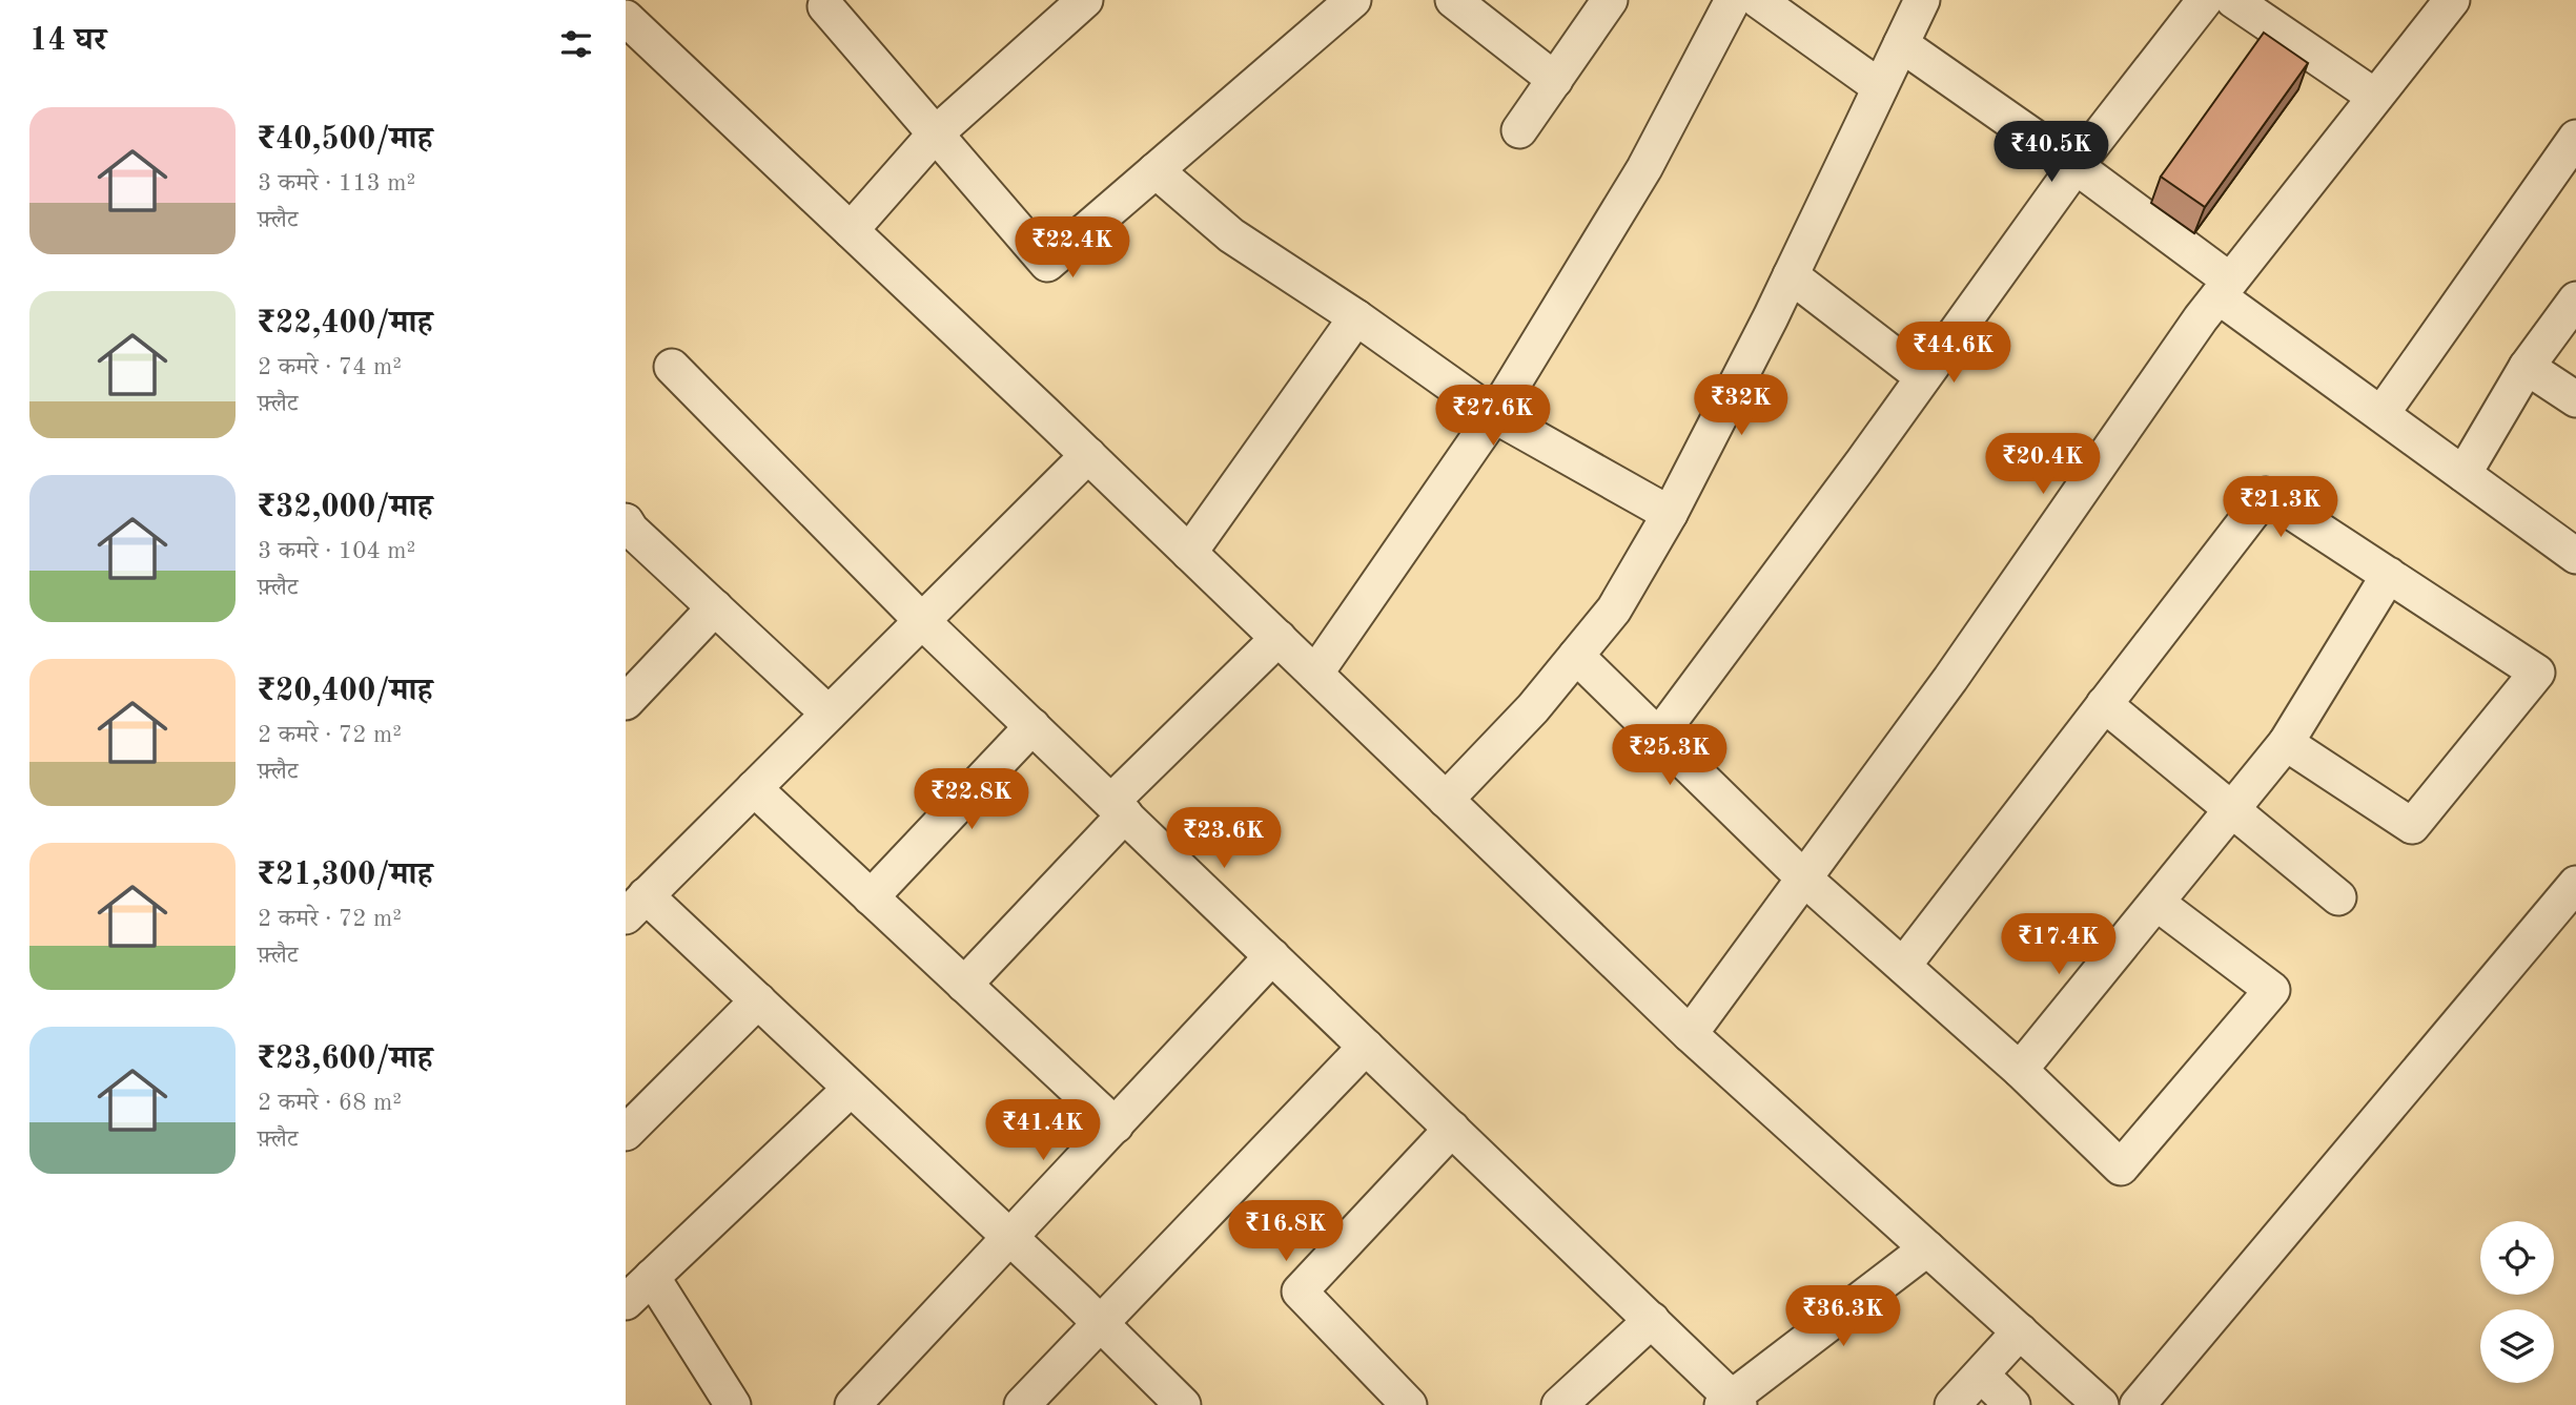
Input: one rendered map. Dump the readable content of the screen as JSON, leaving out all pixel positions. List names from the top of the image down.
{
  "page": {
    "heading": "14 घर",
    "list": [
      {
        "name": "₹40,500/माह",
        "note": "3 कमरे · 113 m² · फ़्लैट"
      },
      {
        "name": "₹22,400/माह",
        "note": "2 कमरे · 74 m² · फ़्लैट"
      },
      {
        "name": "₹32,000/माह",
        "note": "3 कमरे · 104 m² · फ़्लैट"
      },
      {
        "name": "₹20,400/माह",
        "note": "2 कमरे · 72 m² · फ़्लैट"
      },
      {
        "name": "₹21,300/माह",
        "note": "2 कमरे · 72 m² · फ़्लैट"
      },
      {
        "name": "₹23,600/माह",
        "note": "2 कमरे · 68 m² · फ़्लैट"
      }
    ],
    "price": [
      "₹40.5K",
      "₹22.4K",
      "₹44.6K",
      "₹32K",
      "₹27.6K",
      "₹20.4K",
      "₹21.3K",
      "₹25.3K",
      "₹22.8K",
      "₹23.6K",
      "₹17.4K",
      "₹41.4K",
      "₹16.8K",
      "₹36.3K"
    ]
  }
}
